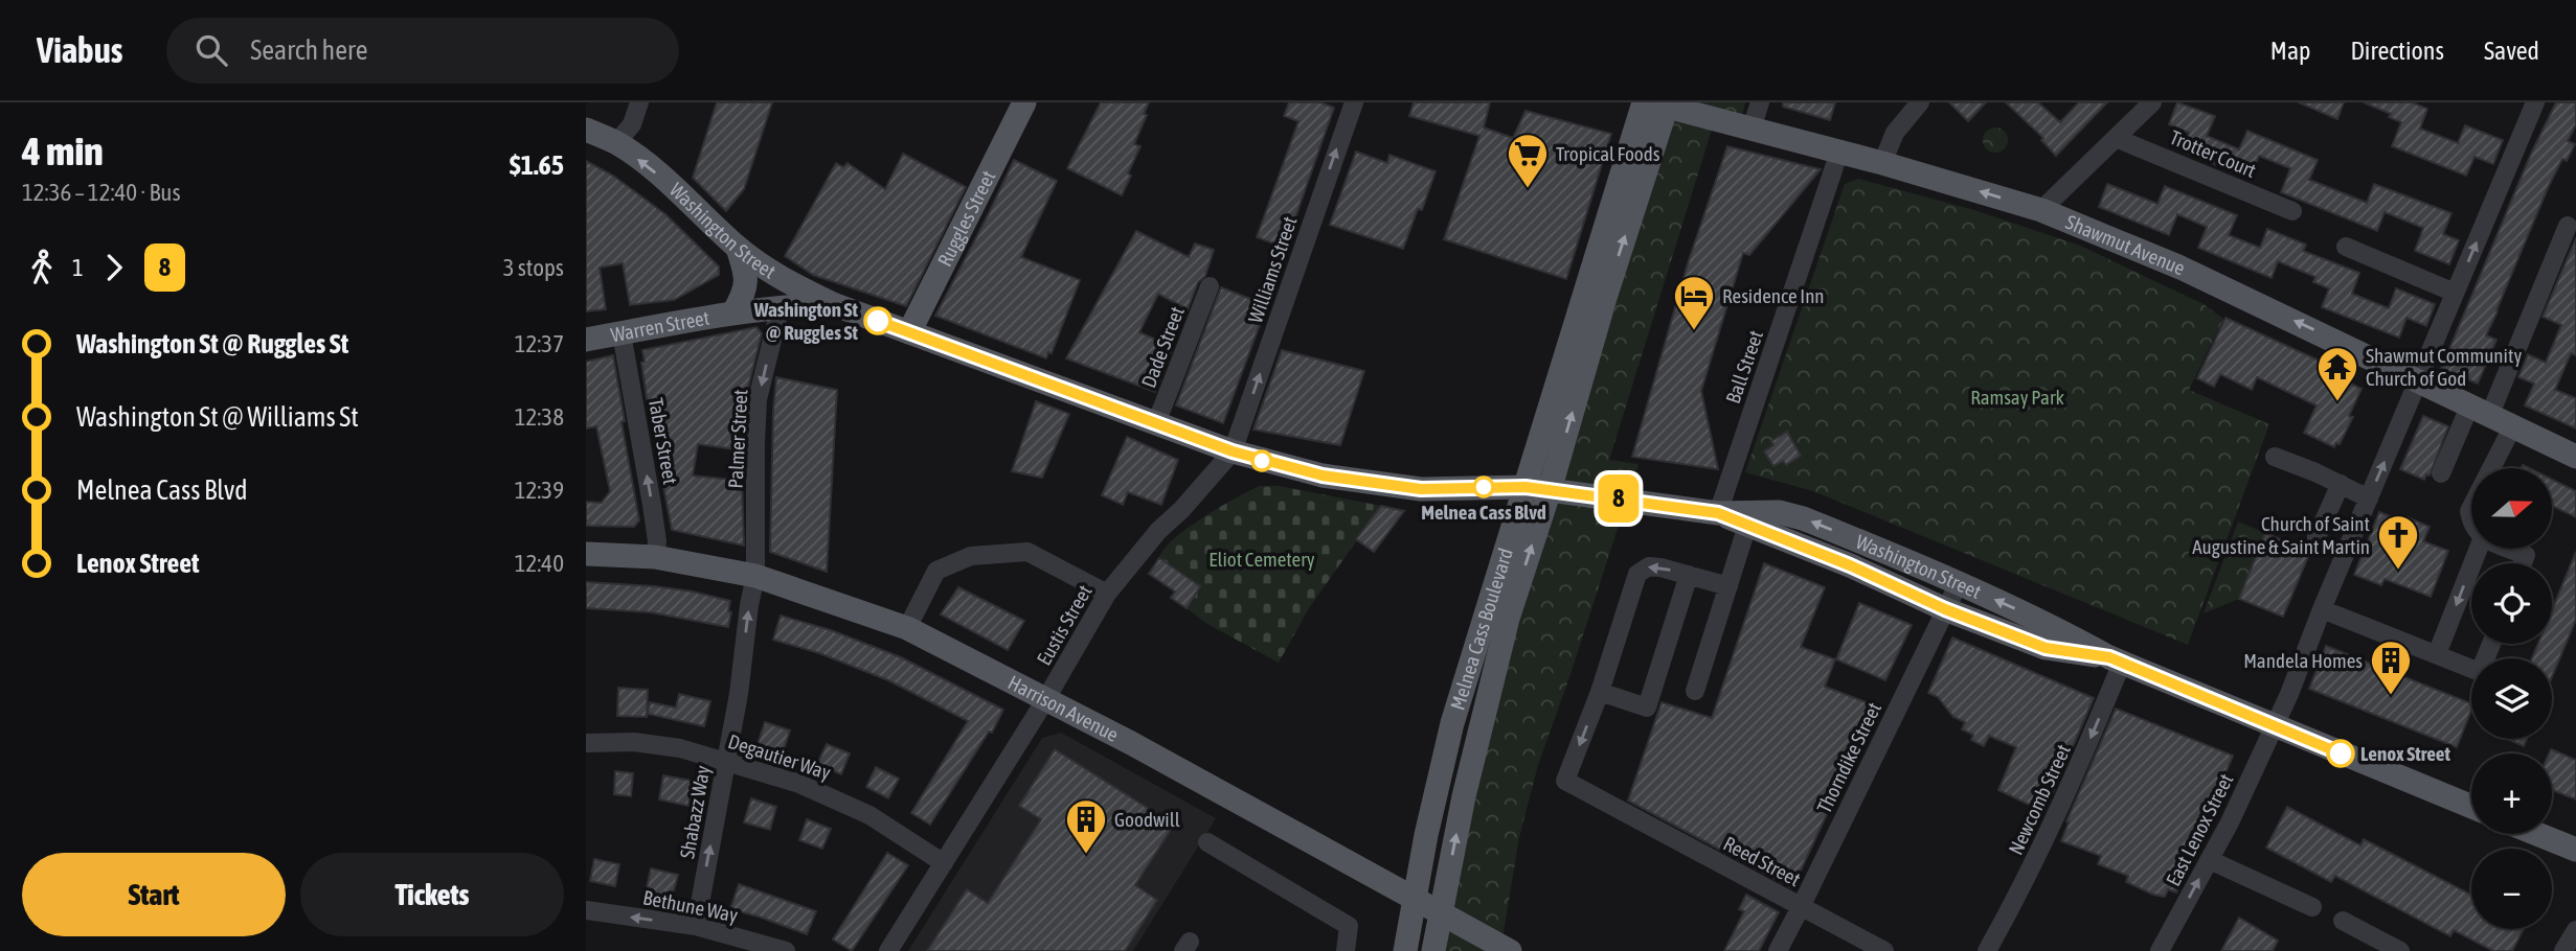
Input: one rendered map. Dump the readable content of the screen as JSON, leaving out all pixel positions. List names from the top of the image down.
{
  "streets": {
    "main road": [
      "Ruggles Street",
      "Washington Street",
      "Shawmut Avenue",
      "Warren Street",
      "Melnea Cass Boulevard",
      "Harrison Avenue"
    ],
    "street": [
      "Trotter Court",
      "Williams Street",
      "Dade Street",
      "Ball Street",
      "Palmer Street",
      "Taber Street",
      "Eustis Street",
      "Degautier Way",
      "Thorndike Street",
      "Newcomb Street",
      "Shabazz Way",
      "East Lenox Street",
      "Reed Street",
      "Bethune Way"
    ]
  },
  "crossings": [
    ["Ruggles Street", "Washington Street"],
    ["Washington Street", "Williams Street"],
    ["Washington Street", "Warren Street"],
    ["Washington Street", "Dade Street"],
    ["Washington Street", "Ball Street"],
    ["Washington Street", "Eustis Street"],
    ["Washington Street", "Melnea Cass Boulevard"],
    ["Washington Street", "Thorndike Street"],
    ["Washington Street", "Newcomb Street"],
    ["Washington Street", "East Lenox Street"],
    ["Shawmut Avenue", "Ball Street"],
    ["Shawmut Avenue", "Melnea Cass Boulevard"],
    ["Williams Street", "Eustis Street"],
    ["Warren Street", "Palmer Street"],
    ["Warren Street", "Taber Street"],
    ["Palmer Street", "Harrison Avenue"],
    ["Palmer Street", "Shabazz Way"],
    ["Taber Street", "Harrison Avenue"],
    ["Eustis Street", "Harrison Avenue"],
    ["Eustis Street", "Degautier Way"],
    ["Melnea Cass Boulevard", "Harrison Avenue"],
    ["Harrison Avenue", "Shabazz Way"],
    ["Degautier Way", "Shabazz Way"],
    ["Thorndike Street", "Reed Street"],
    ["Shabazz Way", "Bethune Way"]
  ],
  "one_way": [
    "Shawmut Avenue",
    "Williams Street",
    "Palmer Street",
    "Taber Street",
    "Newcomb Street",
    "Shabazz Way",
    "East Lenox Street",
    "Reed Street",
    "Bethune Way"
  ],
  "parks": ["Ramsay Park", "Eliot Cemetery"],
  "places": {
    "supermarket": ["Tropical Foods"],
    "other": ["Washington St @ Ruggles St", "Melnea Cass Blvd", "Lenox Street"],
    "hotel": ["Residence Inn"],
    "temple": ["Shawmut Community Church of God"],
    "church": ["Church of Saint Augustine & Saint Martin"],
    "building": ["Mandela Homes", "Goodwill"]
  },
  "lines": ["bus line 8"],
  "north": "right",
  "page": {
    "header": "Viabus",
    "search": "Search here",
    "nav": ["Map", "Directions", "Saved"],
    "heading": ["4 min", "12:36 – 12:40 · Bus", "$1.65"],
    "on_map": "8",
    "legs": ["1", "8", "3 stops"],
    "list": [
      {
        "name": "Washington St @ Ruggles St",
        "value": "12:37"
      },
      {
        "name": "Washington St @ Williams St",
        "value": "12:38"
      },
      {
        "name": "Melnea Cass Blvd",
        "value": "12:39"
      },
      {
        "name": "Lenox Street",
        "value": "12:40"
      }
    ],
    "map_buttons": ["+", "−"],
    "buttons": ["Start", "Tickets"]
  }
}
